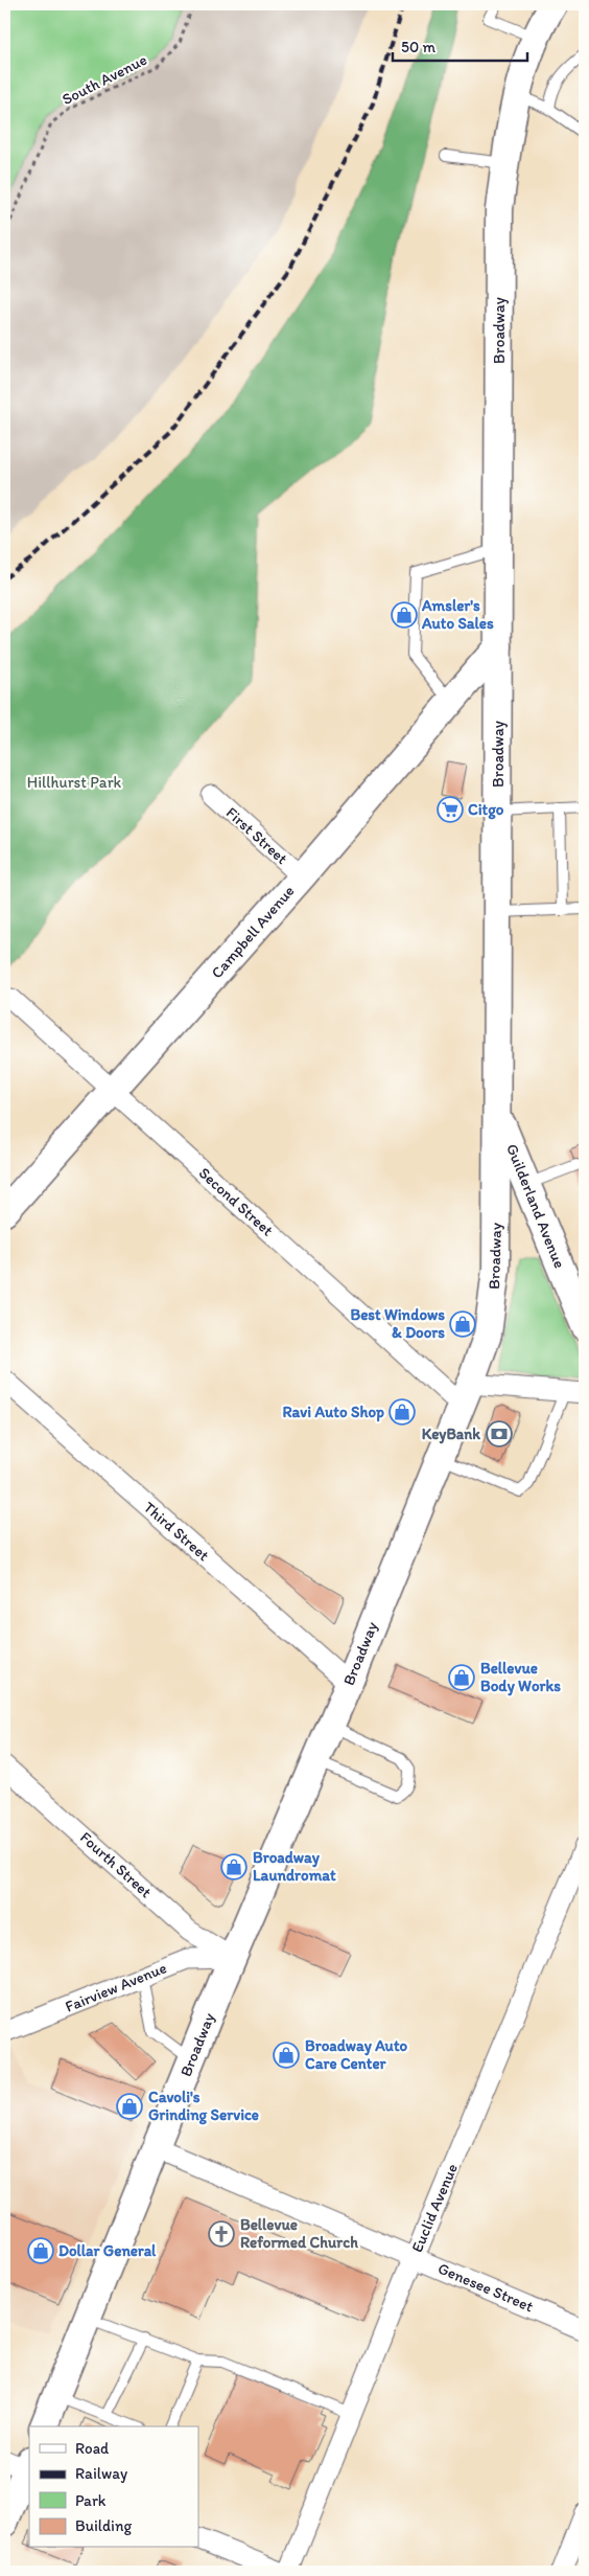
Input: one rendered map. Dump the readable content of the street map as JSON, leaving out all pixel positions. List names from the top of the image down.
{
  "streets": {
    "main road": ["Broadway", "Campbell Avenue", "Guilderland Avenue"],
    "street": [
      "First Street",
      "Second Street",
      "Third Street",
      "Fourth Street",
      "Fairview Avenue",
      "Euclid Avenue",
      "Genesee Street"
    ],
    "path": ["South Avenue"]
  },
  "crossings": [
    ["Broadway", "Campbell Avenue"],
    ["Broadway", "Second Street"],
    ["Broadway", "Guilderland Avenue"],
    ["Broadway", "Third Street"],
    ["Broadway", "Fourth Street"],
    ["Broadway", "Fairview Avenue"],
    ["Broadway", "Genesee Street"],
    ["First Street", "Campbell Avenue"],
    ["Campbell Avenue", "Second Street"],
    ["Fourth Street", "Fairview Avenue"],
    ["Euclid Avenue", "Genesee Street"]
  ],
  "parks": ["Hillhurst Park"],
  "places": {
    "shop": [
      "Amsler's Auto Sales",
      "Best Windows & Doors",
      "Ravi Auto Shop",
      "Bellevue Body Works",
      "Broadway Laundromat",
      "Broadway Auto Care Center",
      "Cavoli's Grinding Service",
      "Dollar General"
    ],
    "supermarket": ["Citgo"],
    "bank": ["KeyBank"],
    "church": ["Bellevue Reformed Church"]
  },
  "legend": [
    "Road",
    "Railway",
    "Park",
    "Building"
  ],
  "scale_bar": "50 m"
}
